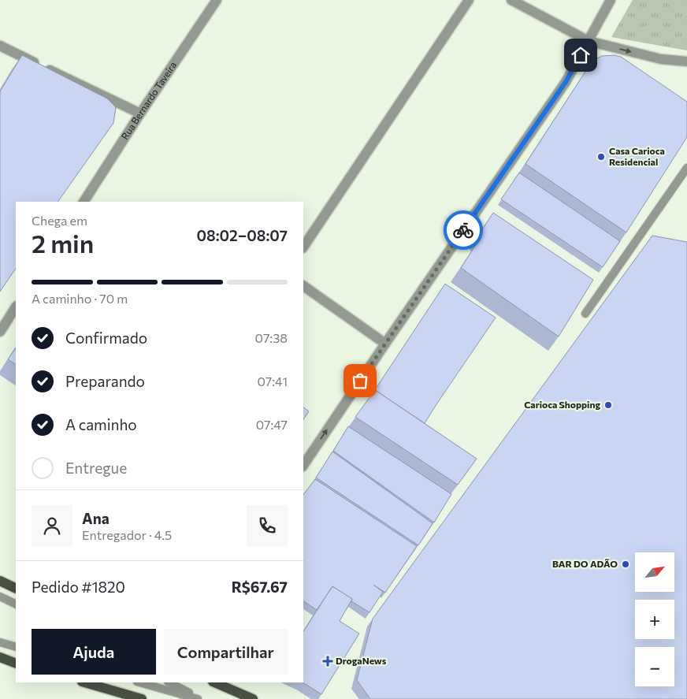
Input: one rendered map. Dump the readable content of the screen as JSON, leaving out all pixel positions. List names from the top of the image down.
{
  "streets": {
    "street": ["Rua Bernardo Taveira"]
  },
  "places": {
    "other": ["Casa Carioca Residencial", "Carioca Shopping", "BAR DO ADÃO"],
    "health": ["DrogaNews"]
  },
  "north": "top right",
  "page": {
    "heading": ["2 min", "Chega em", "08:02–08:07"],
    "panel": [
      "Ana",
      "Entregador · 4.5",
      "Pedido #1820",
      "R$67.67"
    ],
    "bar": "A caminho · 70 m",
    "list": [
      ["Confirmado", "07:38"],
      ["Preparando", "07:41"],
      ["A caminho", "07:47"],
      "Entregue"
    ],
    "map_buttons": ["+", "−"],
    "buttons": ["Ajuda", "Compartilhar"]
  }
}
